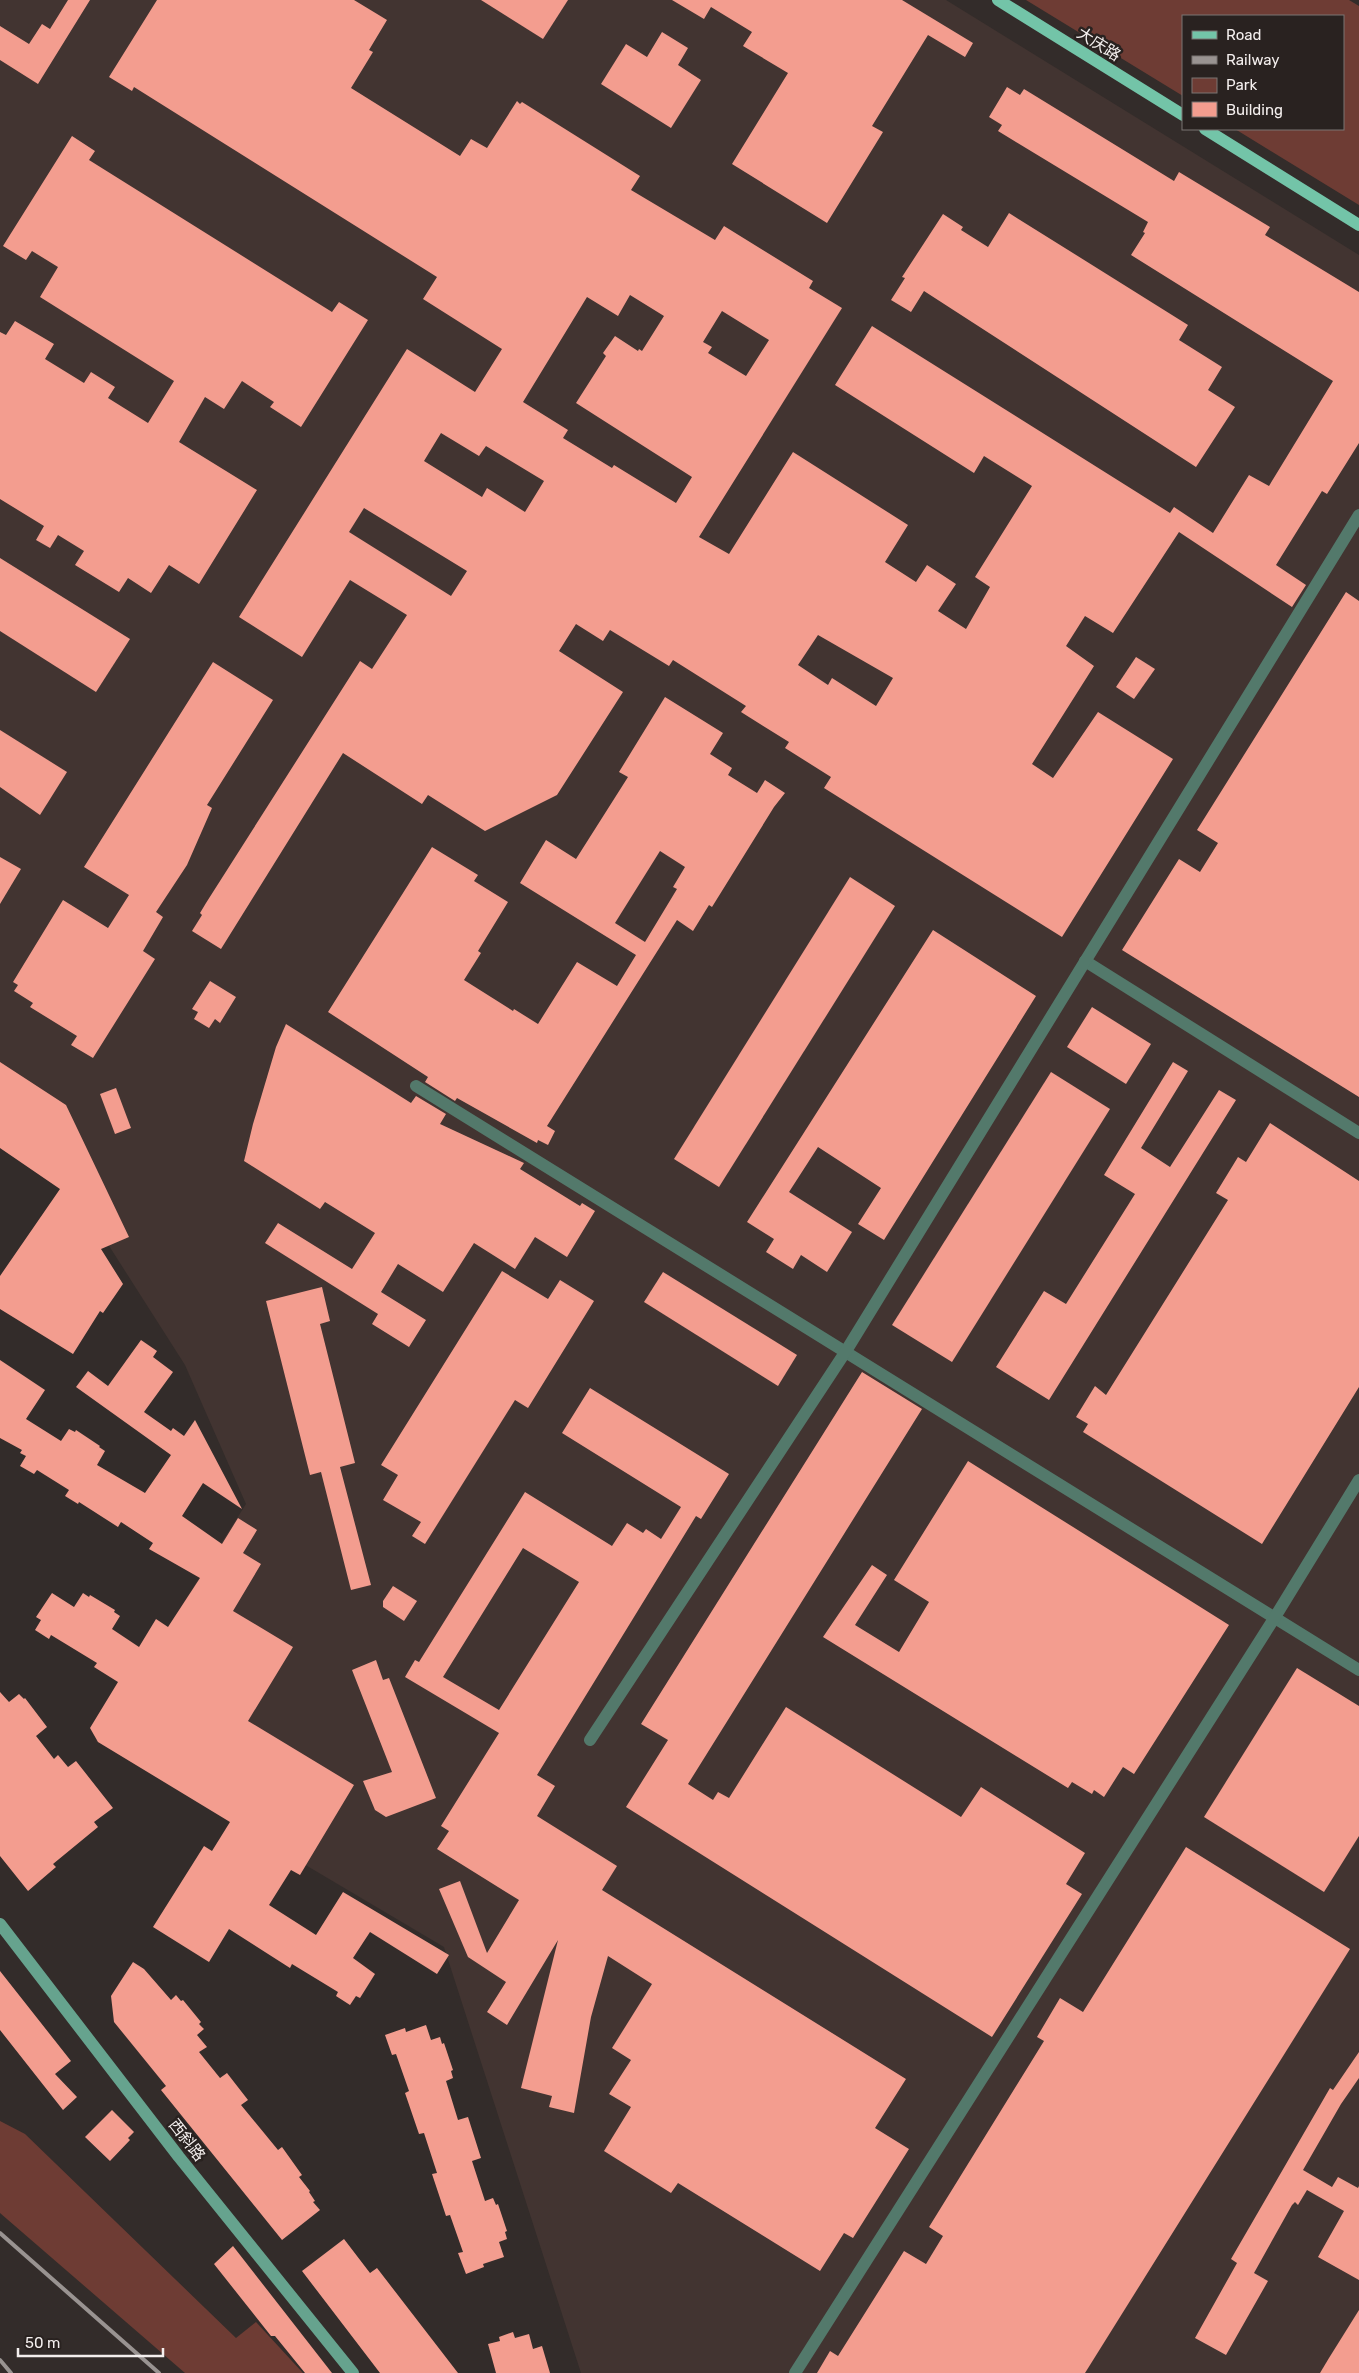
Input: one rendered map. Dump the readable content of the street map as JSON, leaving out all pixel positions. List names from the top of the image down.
{
  "streets": {
    "main road": ["大庆路"],
    "street": ["西斜路"]
  },
  "legend": [
    "Road",
    "Railway",
    "Park",
    "Building"
  ],
  "scale_bar": "50 m"
}
